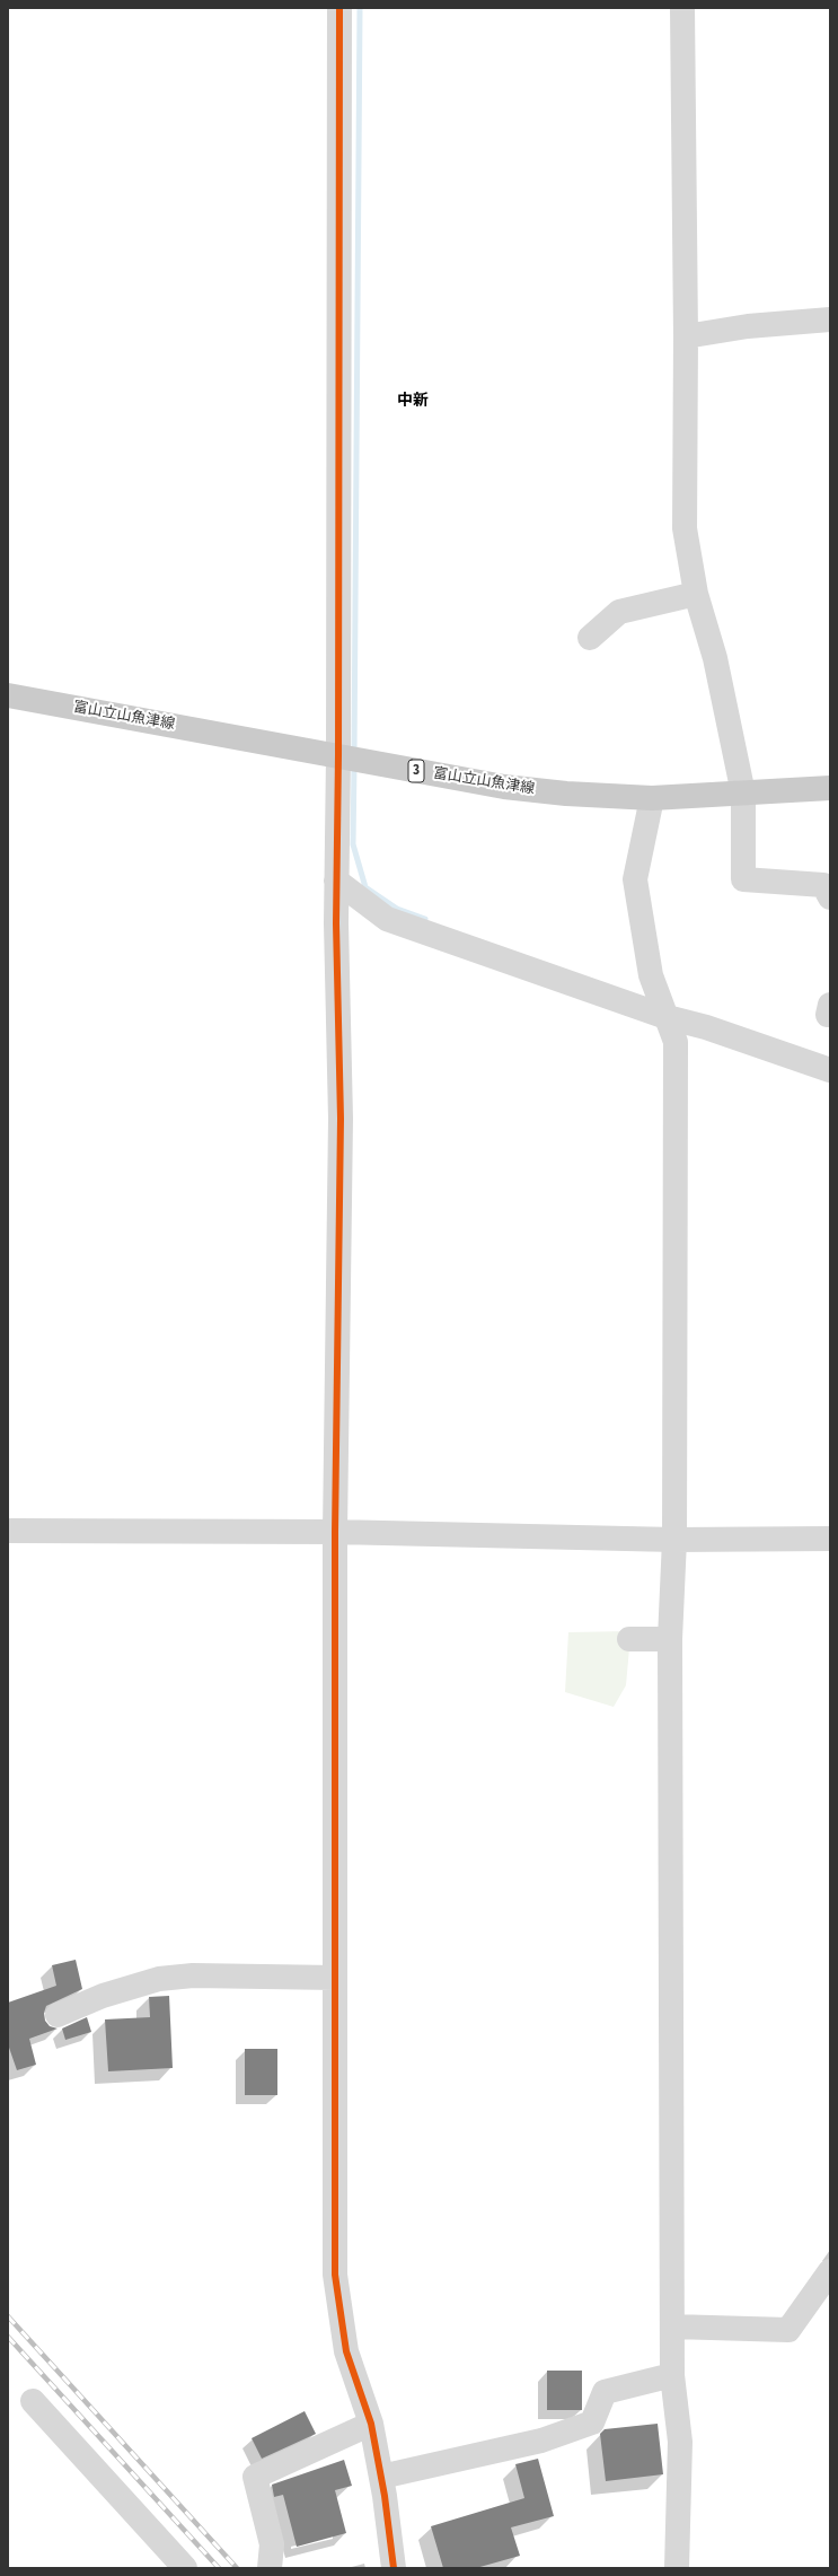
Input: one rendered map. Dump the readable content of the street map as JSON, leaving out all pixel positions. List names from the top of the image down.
{
  "streets": {
    "main road": ["富山立山魚津線", "3"]
  },
  "districts": ["中新"]
}
